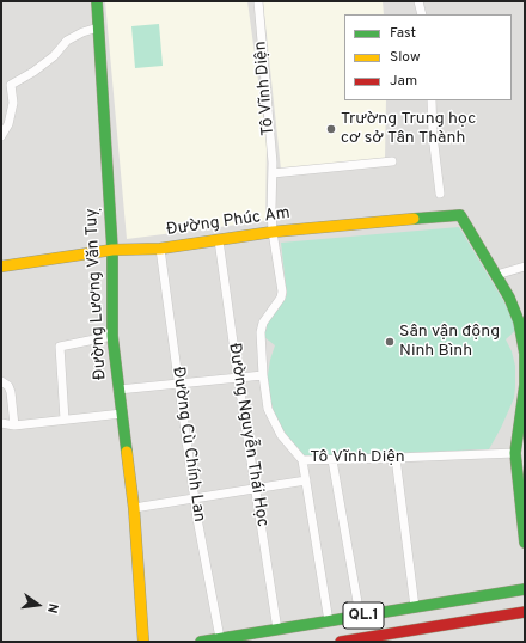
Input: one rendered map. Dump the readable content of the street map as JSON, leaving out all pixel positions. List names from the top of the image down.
{
  "streets": {
    "main road": ["Đường Phúc Am", "Đường Lương Văn Tuỵ", "QL.1"],
    "street": ["Tô Vĩnh Diện", "Đường Nguyễn Thái Học", "Đường Cù Chính Lan"]
  },
  "crossings": [
    ["Tô Vĩnh Diện", "Đường Phúc Am"],
    ["Đường Phúc Am", "Đường Lương Văn Tuỵ"],
    ["Đường Phúc Am", "Đường Nguyễn Thái Học"],
    ["Đường Phúc Am", "Đường Cù Chính Lan"],
    ["Đường Nguyễn Thái Học", "QL.1"],
    ["Đường Cù Chính Lan", "QL.1"]
  ],
  "places": ["Trường Trung học cơ sở Tân Thành", "Sân vận động Ninh Bình"],
  "legend": ["Fast", "Slow", "Jam"],
  "north": "right"
}
